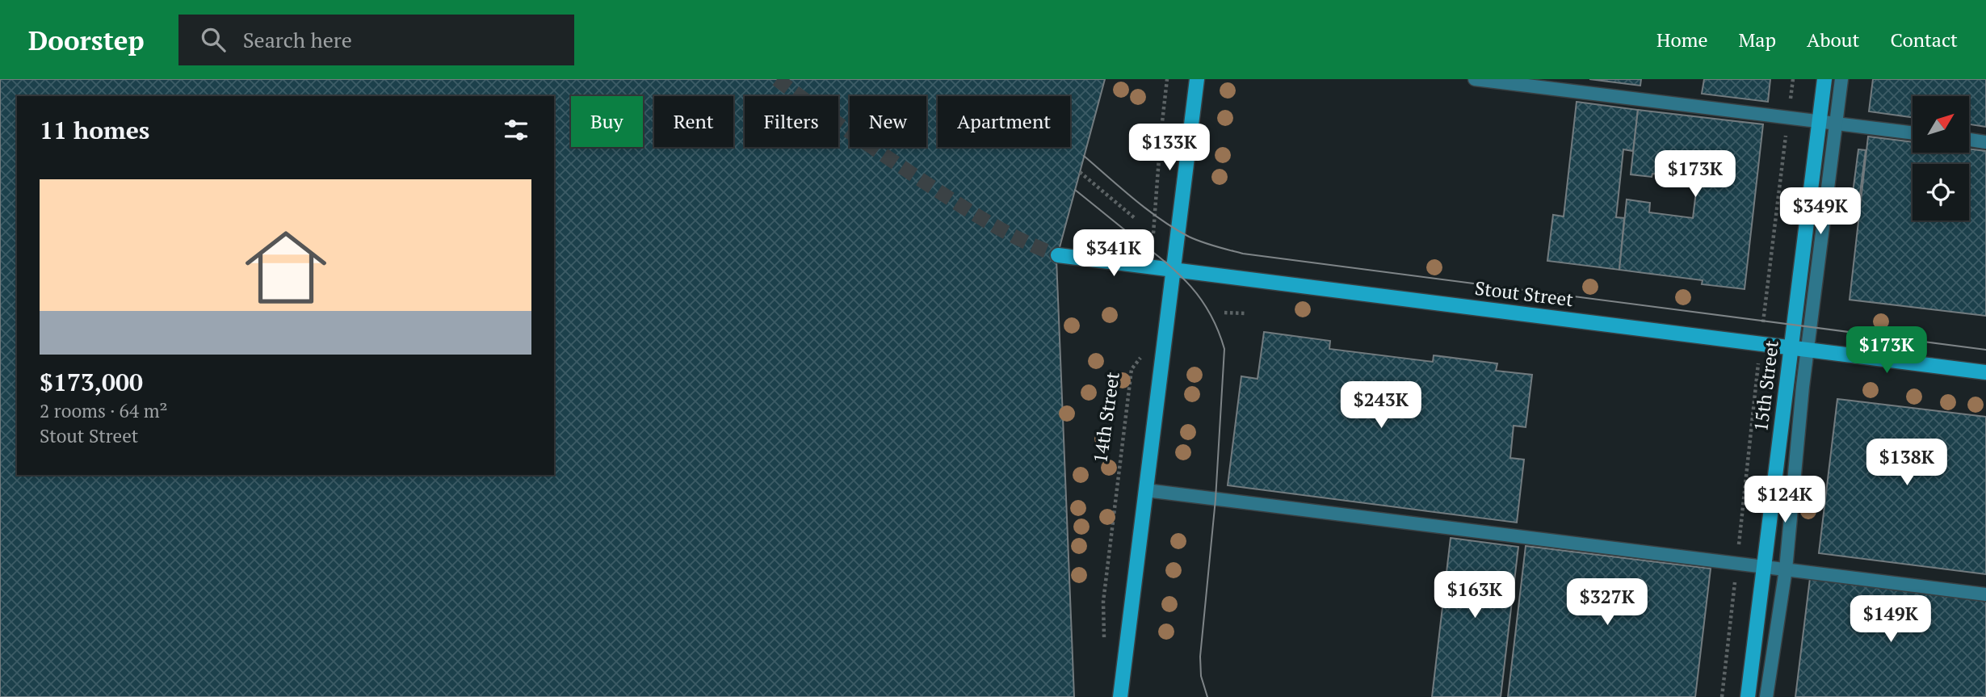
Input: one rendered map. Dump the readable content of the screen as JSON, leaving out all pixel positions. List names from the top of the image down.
{
  "streets": {
    "main road": ["Stout Street", "15th Street"],
    "path": ["14th Street"]
  },
  "crossings": [
    ["Stout Street", "15th Street"]
  ],
  "north": "top right",
  "page": {
    "header": "Doorstep",
    "search": "Search here",
    "nav": [
      "Home",
      "Map",
      "About",
      "Contact"
    ],
    "chip": [
      "Buy",
      "Rent",
      "Filters",
      "New",
      "Apartment"
    ],
    "heading": "11 homes",
    "price": [
      "$133K",
      "$173K",
      "$349K",
      "$341K",
      "$173K",
      "$243K",
      "$138K",
      "$124K",
      "$163K",
      "$327K",
      "$149K"
    ],
    "list": [
      {
        "name": "$173,000",
        "note": "2 rooms · 64 m² · Stout Street"
      }
    ]
  }
}
